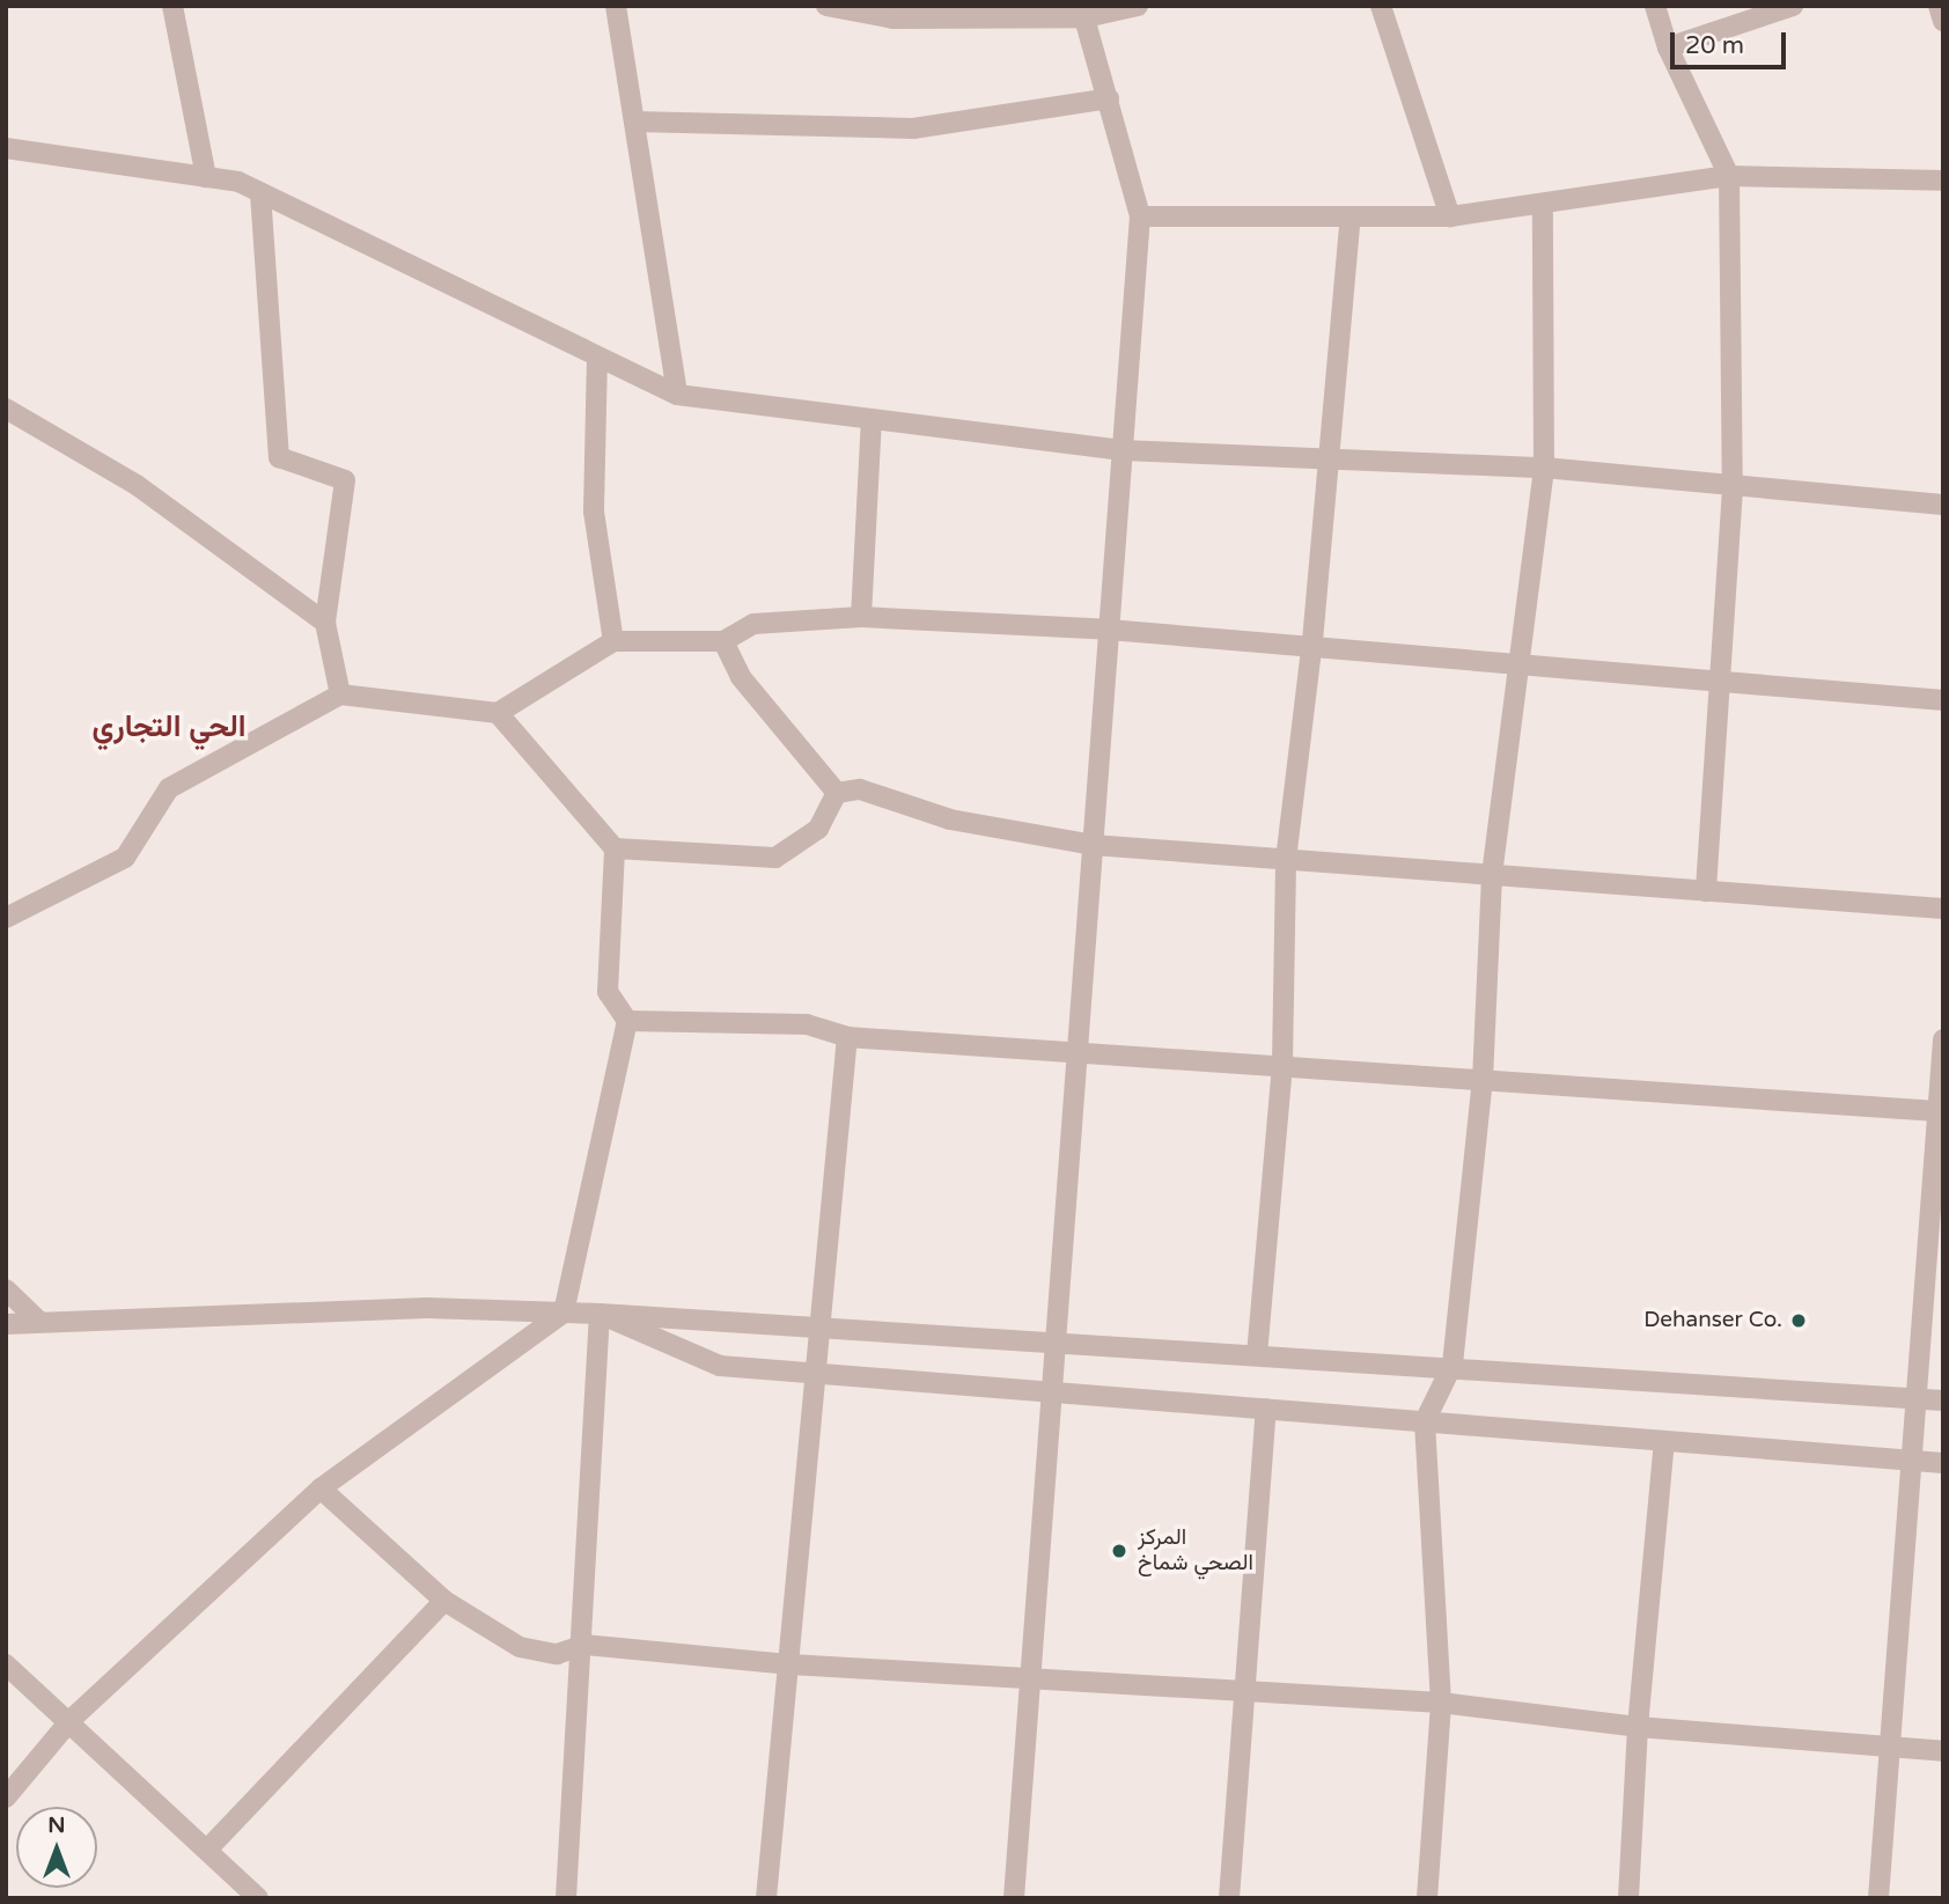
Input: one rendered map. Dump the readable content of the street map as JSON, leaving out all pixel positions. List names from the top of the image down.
{
  "districts": ["الحي التجاري"],
  "places": ["Dehanser Co.", "المركز الصحي شماخ"],
  "scale_bar": "20 m",
  "north": "top"
}
